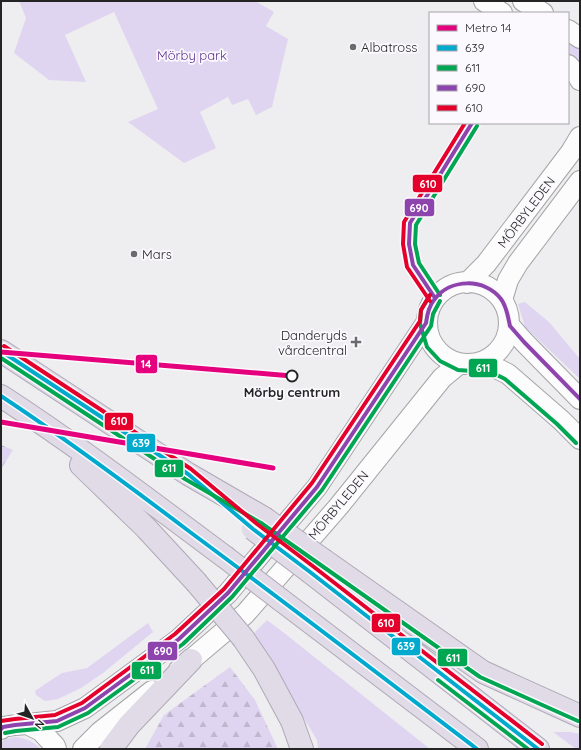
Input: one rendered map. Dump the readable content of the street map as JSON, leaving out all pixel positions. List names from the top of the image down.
{
  "streets": {
    "street": ["MÖRBYLEDEN"]
  },
  "parks": ["Mörby park"],
  "places": {
    "other": ["Albatross", "Mars", "Mörby centrum"],
    "health": ["Danderyds vårdcentral"]
  },
  "lines": [
    "transit line 690",
    "transit line 610",
    "transit line 611",
    "transit line 639",
    "metro line 14"
  ],
  "legend": [
    "Metro 14",
    "639",
    "611",
    "690",
    "610"
  ],
  "north": "bottom right"
}
